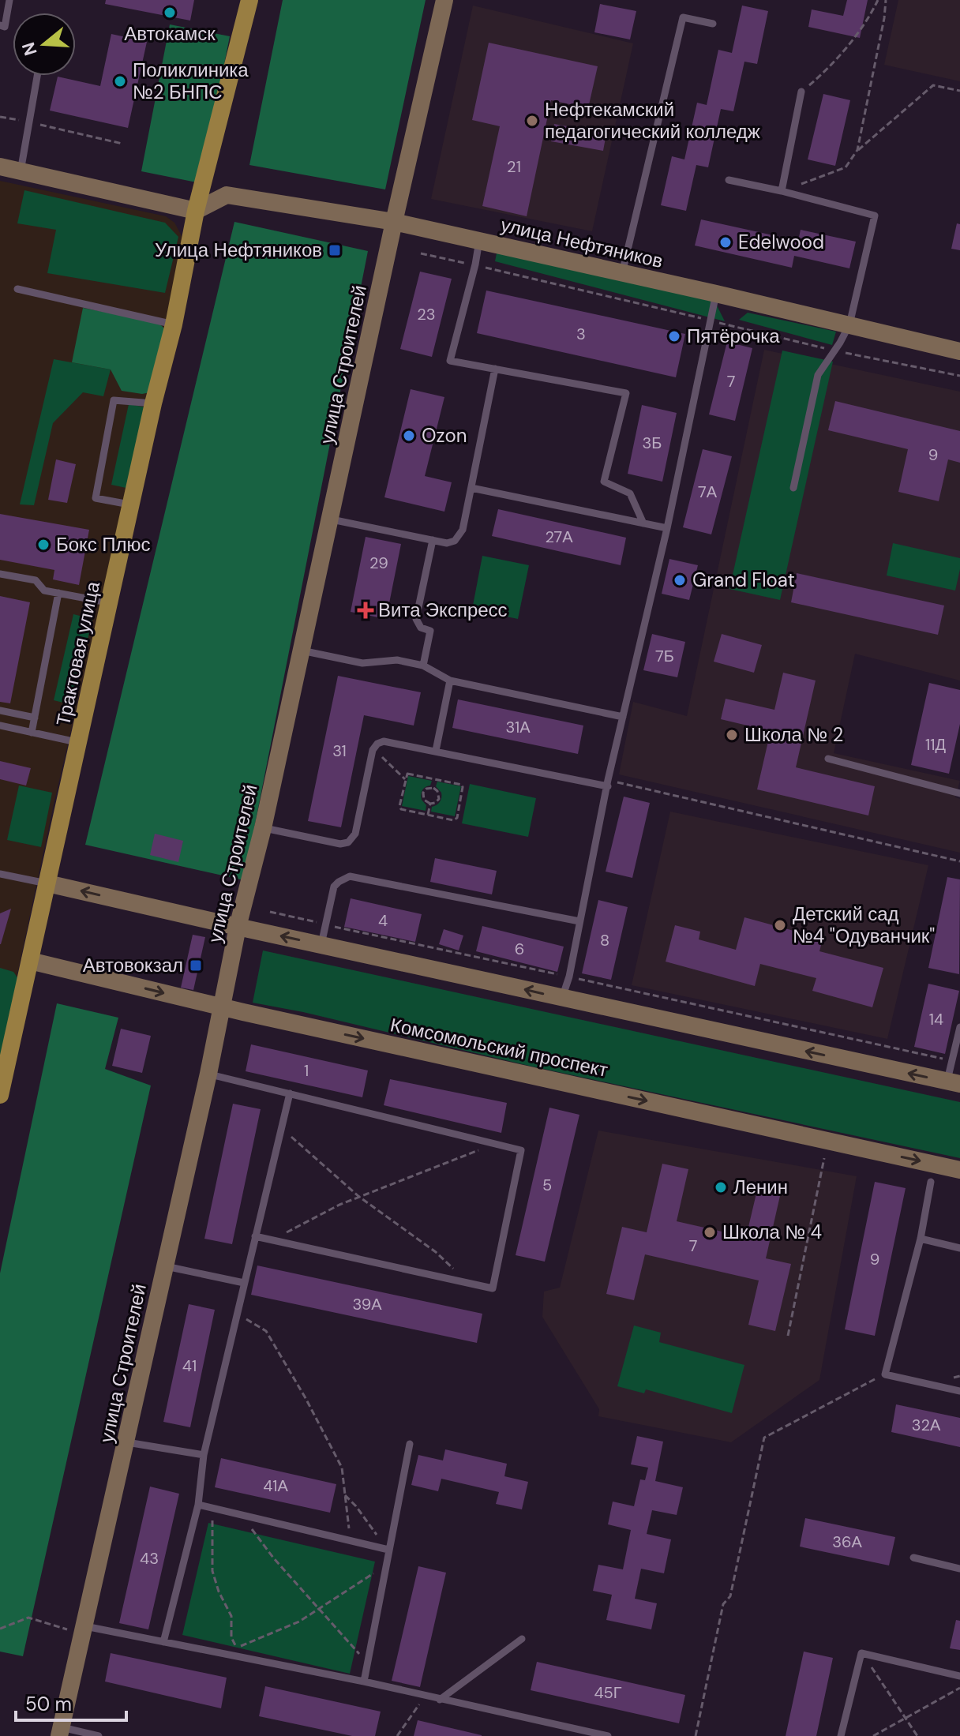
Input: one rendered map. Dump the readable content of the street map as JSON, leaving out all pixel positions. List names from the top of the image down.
{
  "streets": {
    "main road": [
      "улица Нефтяников",
      "улица Строителей",
      "Трактовая улица",
      "Комсомольский проспект"
    ]
  },
  "crossings": [
    ["улица Нефтяников", "улица Строителей"],
    ["улица Нефтяников", "Трактовая улица"],
    ["улица Строителей", "Комсомольский проспект"],
    ["Трактовая улица", "Комсомольский проспект"]
  ],
  "places": {
    "other": [
      "Автокамск",
      "Поликлиника №2 БНПС",
      "Нефтекамский педагогический колледж",
      "Edelwood",
      "Пятёрочка",
      "Ozon",
      "Бокс Плюс",
      "Grand Float",
      "Школа № 2",
      "Детский сад №4 \"Одуванчик\"",
      "Ленин",
      "Школа № 4"
    ],
    "transit": ["Улица Нефтяников", "Автовокзал"],
    "health": ["Вита Экспресс"]
  },
  "house_numbers": [
    "21",
    "23",
    "3",
    "7",
    "3Б",
    "9",
    "7А",
    "27А",
    "29",
    "7Б",
    "31А",
    "11Д",
    "31",
    "4",
    "8",
    "6",
    "14",
    "1",
    "5",
    "7",
    "9",
    "39А",
    "41",
    "32А",
    "41А",
    "36А",
    "43",
    "45Г"
  ],
  "scale_bar": "50 m",
  "north": "left"
}
